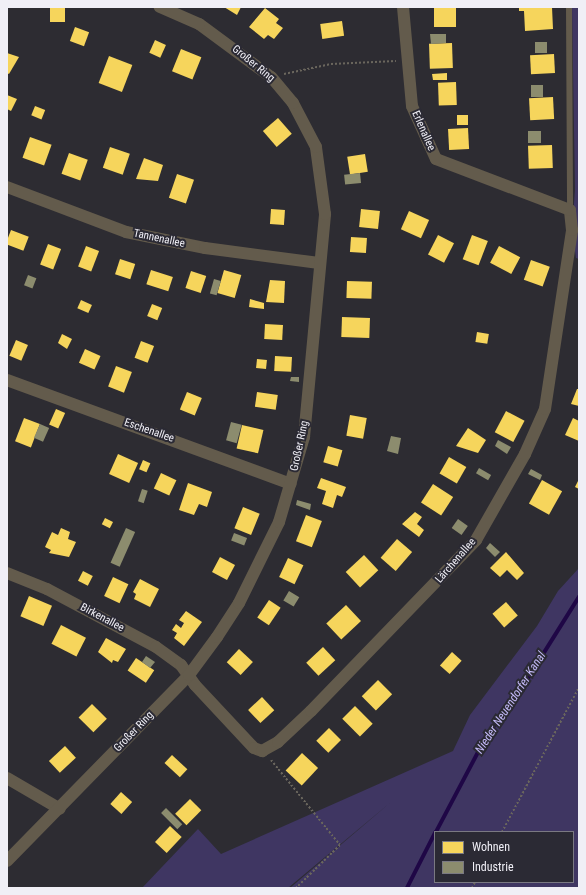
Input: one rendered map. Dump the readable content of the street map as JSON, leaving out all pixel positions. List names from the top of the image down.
{
  "streets": {
    "street": [
      "Großer Ring",
      "Erlenallee",
      "Tannenallee",
      "Eschenallee",
      "Lärchenallee",
      "Birkenallee"
    ]
  },
  "crossings": [
    ["Großer Ring", "Tannenallee"],
    ["Großer Ring", "Eschenallee"],
    ["Großer Ring", "Birkenallee"],
    ["Erlenallee", "Lärchenallee"]
  ],
  "water": ["Nieder Neuendorfer Kanal"],
  "legend": ["Wohnen", "Industrie"]
}
